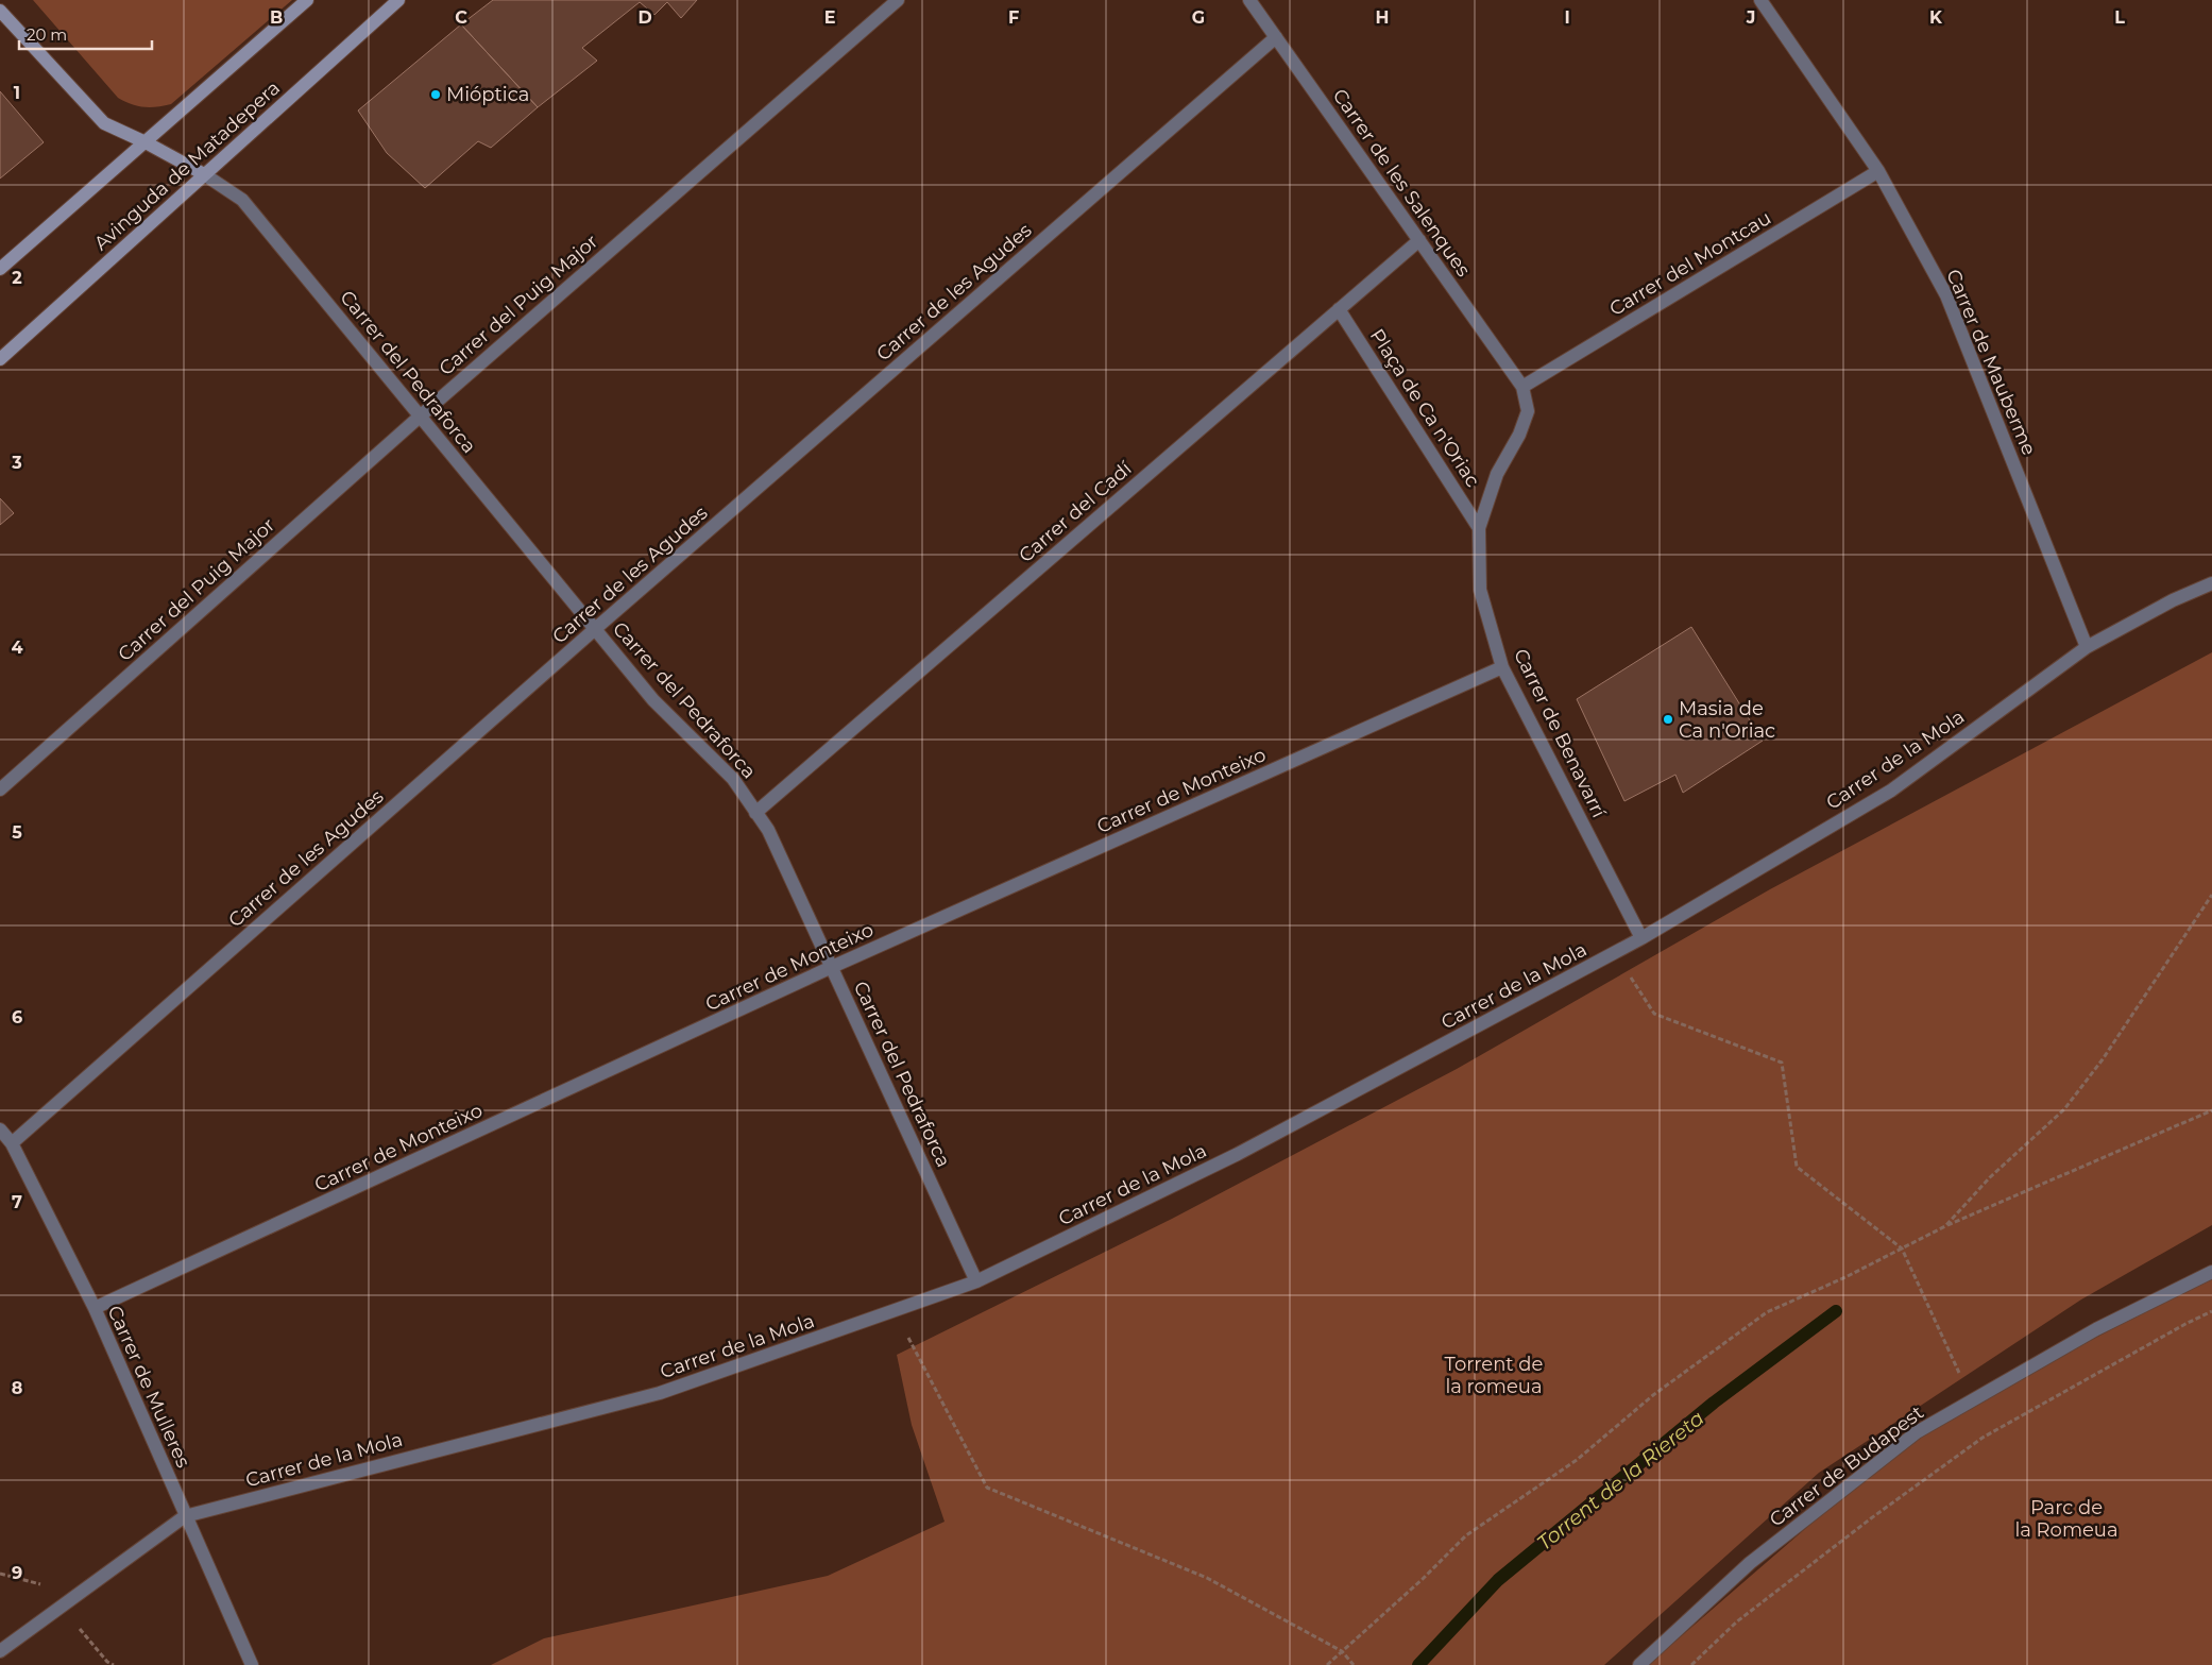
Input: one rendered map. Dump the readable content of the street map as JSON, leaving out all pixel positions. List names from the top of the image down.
{
  "streets": {
    "street": [
      "Avinguda de Matadepera",
      "Carrer de les Salenques",
      "Carrer del Montcau",
      "Carrer de les Agudes",
      "Carrer del Puig Major",
      "Carrer de Mauberme",
      "Carrer del Pedraforca",
      "Plaça de Ca n'Oriac",
      "Carrer del Cadí",
      "Carrer de Benavarrí",
      "Carrer de la Mola",
      "Carrer de Monteixo",
      "Carrer de Mulleres",
      "Carrer de Budapest"
    ]
  },
  "crossings": [
    ["Avinguda de Matadepera", "Carrer del Pedraforca"],
    ["Carrer de les Salenques", "Carrer del Montcau"],
    ["Carrer de les Salenques", "Carrer de les Agudes"],
    ["Carrer de les Salenques", "Carrer del Cadí"],
    ["Carrer de les Salenques", "Carrer de Benavarrí"],
    ["Carrer del Montcau", "Carrer de Mauberme"],
    ["Carrer del Montcau", "Carrer de Benavarrí"],
    ["Carrer de les Agudes", "Carrer del Pedraforca"],
    ["Carrer de les Agudes", "Carrer de Mulleres"],
    ["Carrer del Puig Major", "Carrer del Pedraforca"],
    ["Carrer de Mauberme", "Carrer de la Mola"],
    ["Carrer del Pedraforca", "Carrer del Cadí"],
    ["Carrer del Pedraforca", "Carrer de la Mola"],
    ["Carrer del Pedraforca", "Carrer de Monteixo"],
    ["Plaça de Ca n'Oriac", "Carrer del Cadí"],
    ["Plaça de Ca n'Oriac", "Carrer de Benavarrí"],
    ["Carrer de Benavarrí", "Carrer de la Mola"],
    ["Carrer de Benavarrí", "Carrer de Monteixo"],
    ["Carrer de la Mola", "Carrer de Mulleres"],
    ["Carrer de Monteixo", "Carrer de Mulleres"]
  ],
  "water": ["Torrent de la Riereta"],
  "parks": ["Torrent de la romeua", "Parc de la Romeua"],
  "places": ["Mióptica", "Masia de Ca n'Oriac"],
  "scale_bar": "20 m",
  "grid": {
    "columns": [
      "B",
      "C",
      "D",
      "E",
      "F",
      "G",
      "H",
      "I",
      "J",
      "K",
      "L"
    ],
    "rows": [
      "1",
      "2",
      "3",
      "4",
      "5",
      "6",
      "7",
      "8",
      "9"
    ]
  }
}
